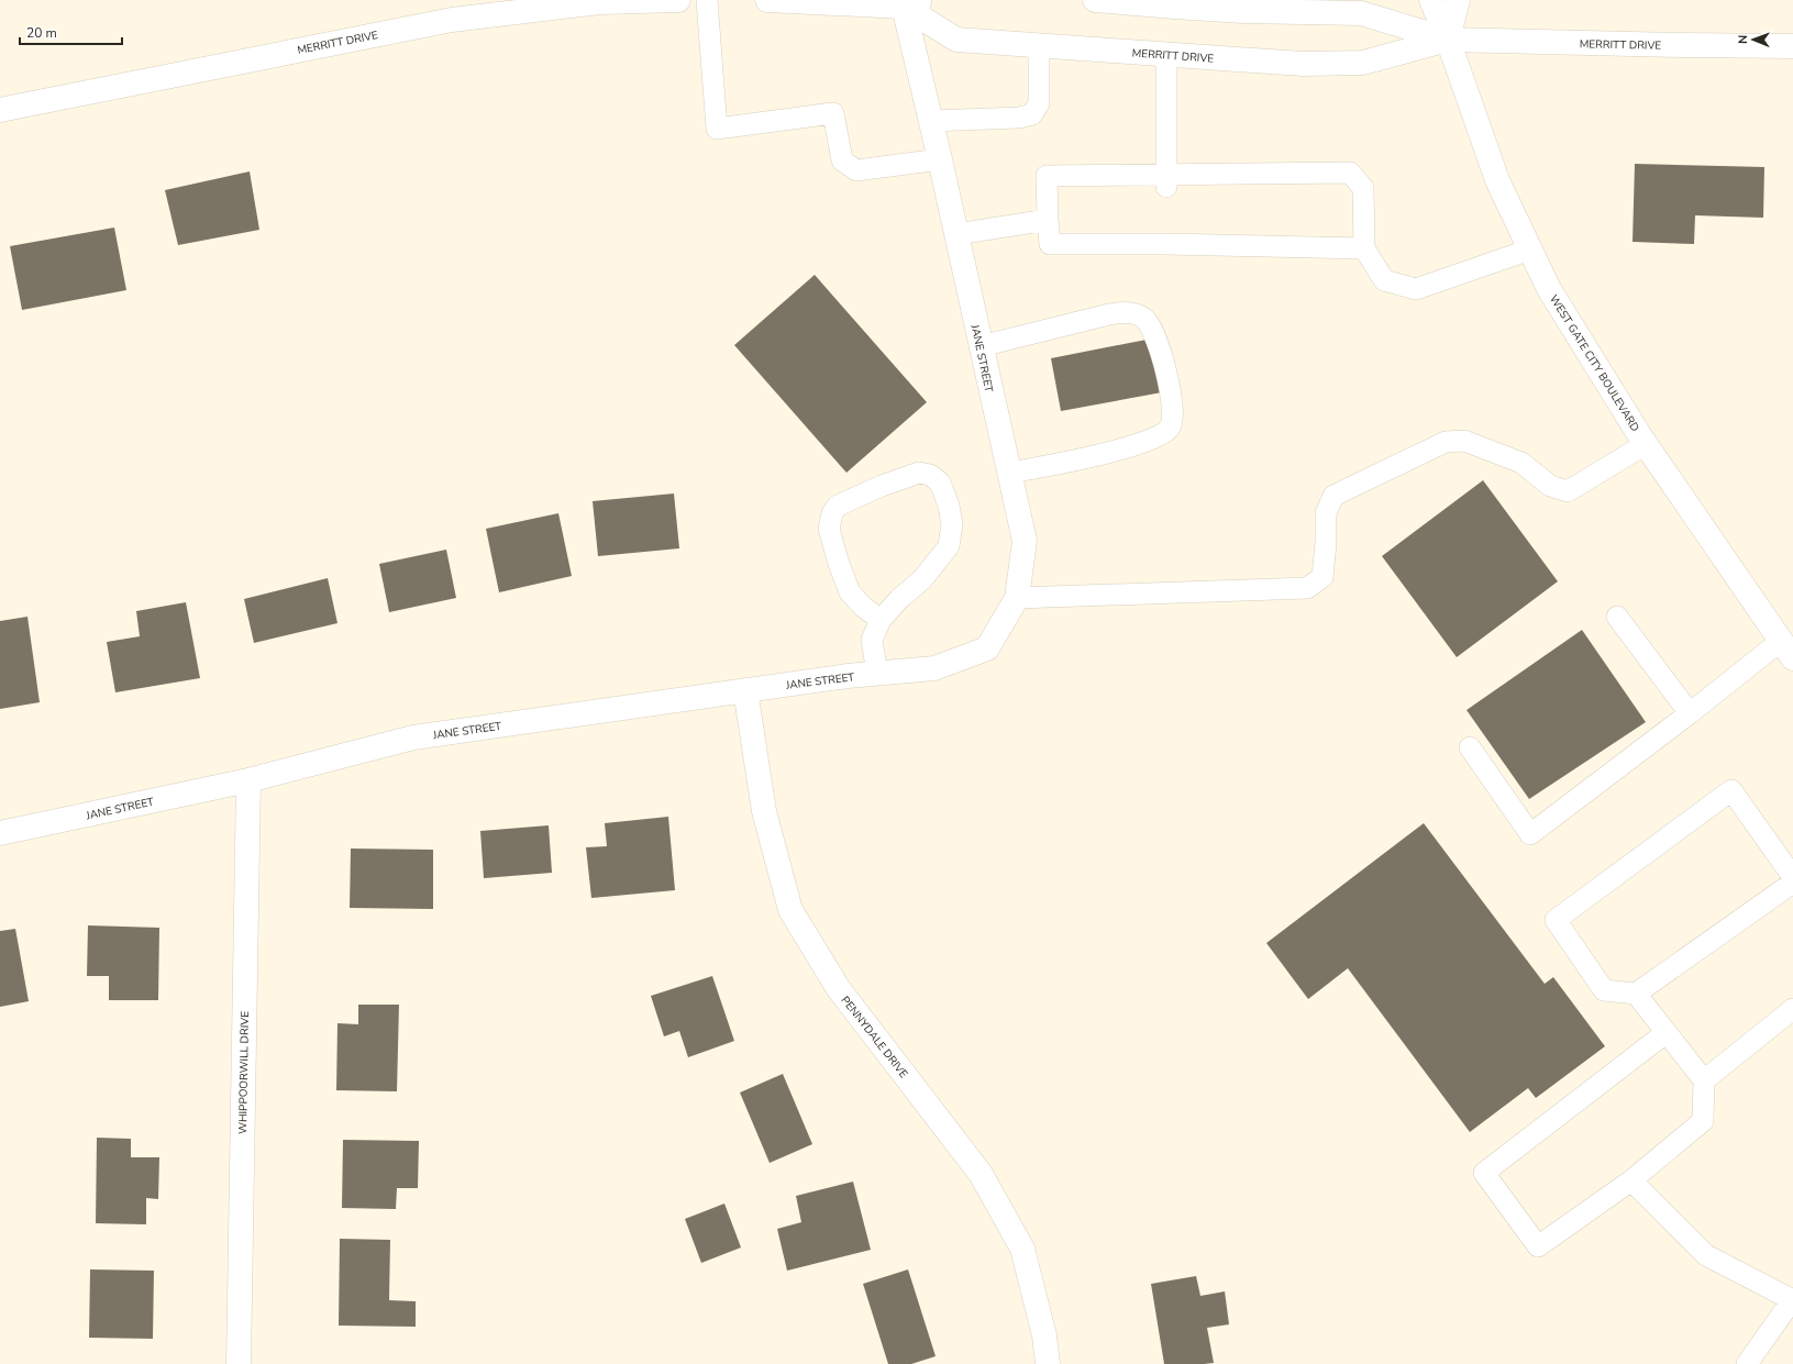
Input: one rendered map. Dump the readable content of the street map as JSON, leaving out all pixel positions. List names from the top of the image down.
{
  "streets": {
    "street": [
      "MERRITT DRIVE",
      "JANE STREET",
      "WEST GATE CITY BOULEVARD",
      "PENNYDALE DRIVE",
      "WHIPPOORWILL DRIVE"
    ]
  },
  "crossings": [
    ["MERRITT DRIVE", "JANE STREET"],
    ["MERRITT DRIVE", "WEST GATE CITY BOULEVARD"],
    ["JANE STREET", "PENNYDALE DRIVE"],
    ["JANE STREET", "WHIPPOORWILL DRIVE"]
  ],
  "scale_bar": "20 m",
  "north": "left"
}
